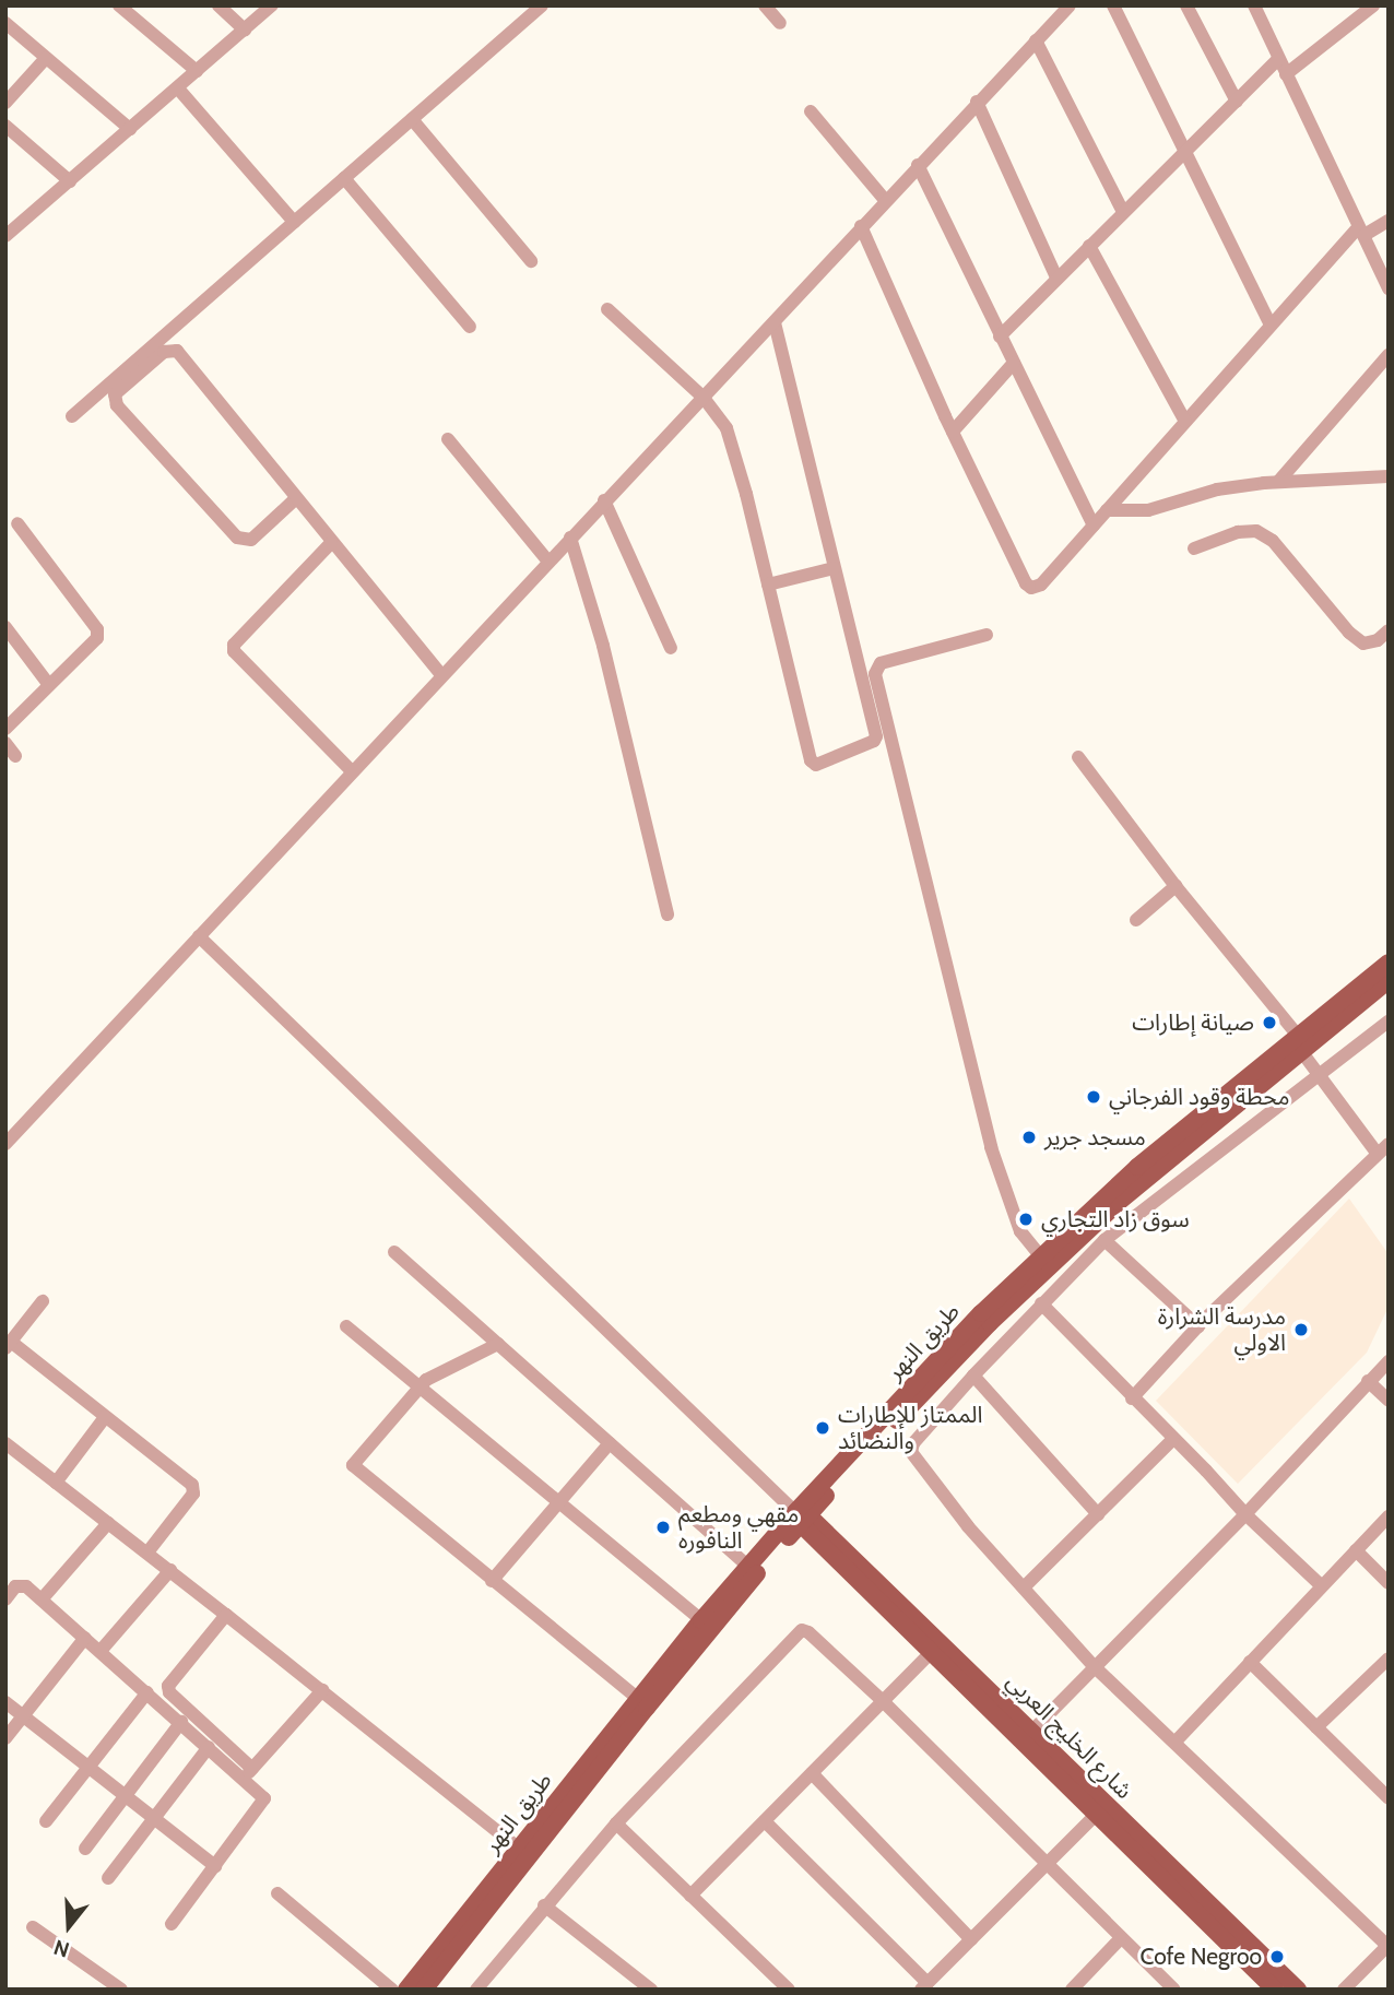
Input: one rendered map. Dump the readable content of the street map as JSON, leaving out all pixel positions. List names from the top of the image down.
{
  "streets": {
    "main road": ["طريق النهر", "شارع الخليج العربي"]
  },
  "crossings": [
    ["طريق النهر", "شارع الخليج العربي"]
  ],
  "places": [
    "صيانة إطارات",
    "محطة وقود الفرجاني",
    "مسجد جرير",
    "سوق زاد التجاري",
    "مدرسة الشرارة الاولي",
    "الممتاز للإطارات والنضائد",
    "مقهي ومطعم النافوره",
    "Cofe Negroo"
  ],
  "north": "bottom"
}
